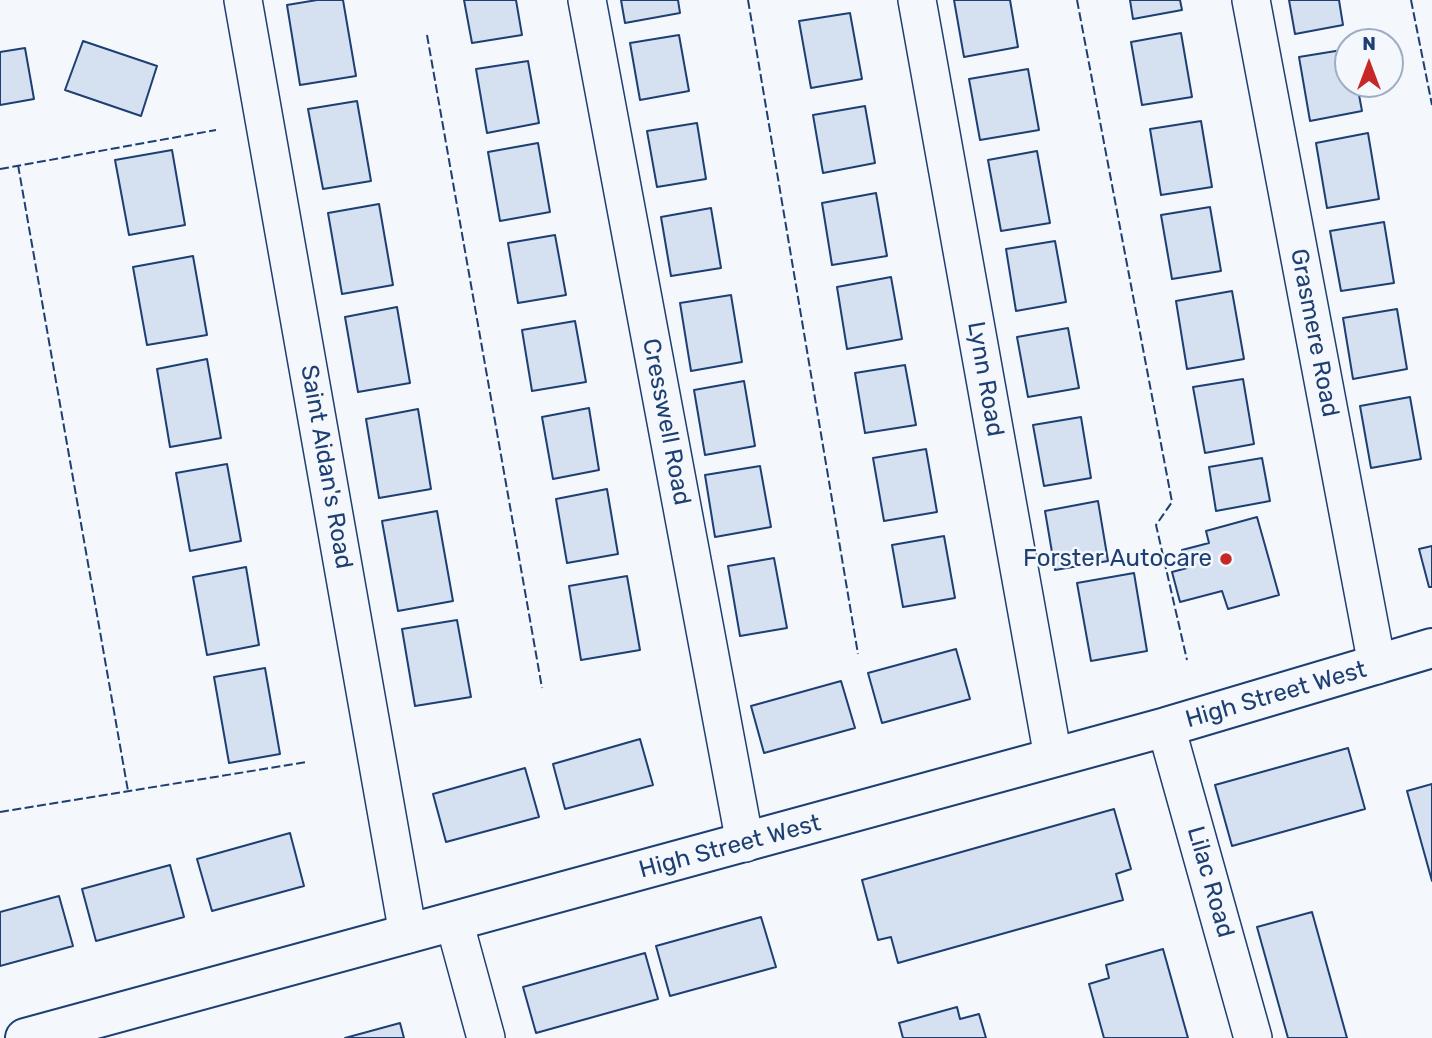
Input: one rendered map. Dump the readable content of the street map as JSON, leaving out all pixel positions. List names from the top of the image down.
{
  "streets": {
    "main road": ["High Street West"],
    "street": [
      "Grasmere Road",
      "Lynn Road",
      "Cresswell Road",
      "Saint Aidan's Road",
      "Lilac Road"
    ]
  },
  "crossings": [
    ["Grasmere Road", "High Street West"],
    ["Lynn Road", "High Street West"],
    ["Cresswell Road", "High Street West"],
    ["Saint Aidan's Road", "High Street West"],
    ["High Street West", "Lilac Road"]
  ],
  "places": ["Forster Autocare"],
  "north": "top"
}
